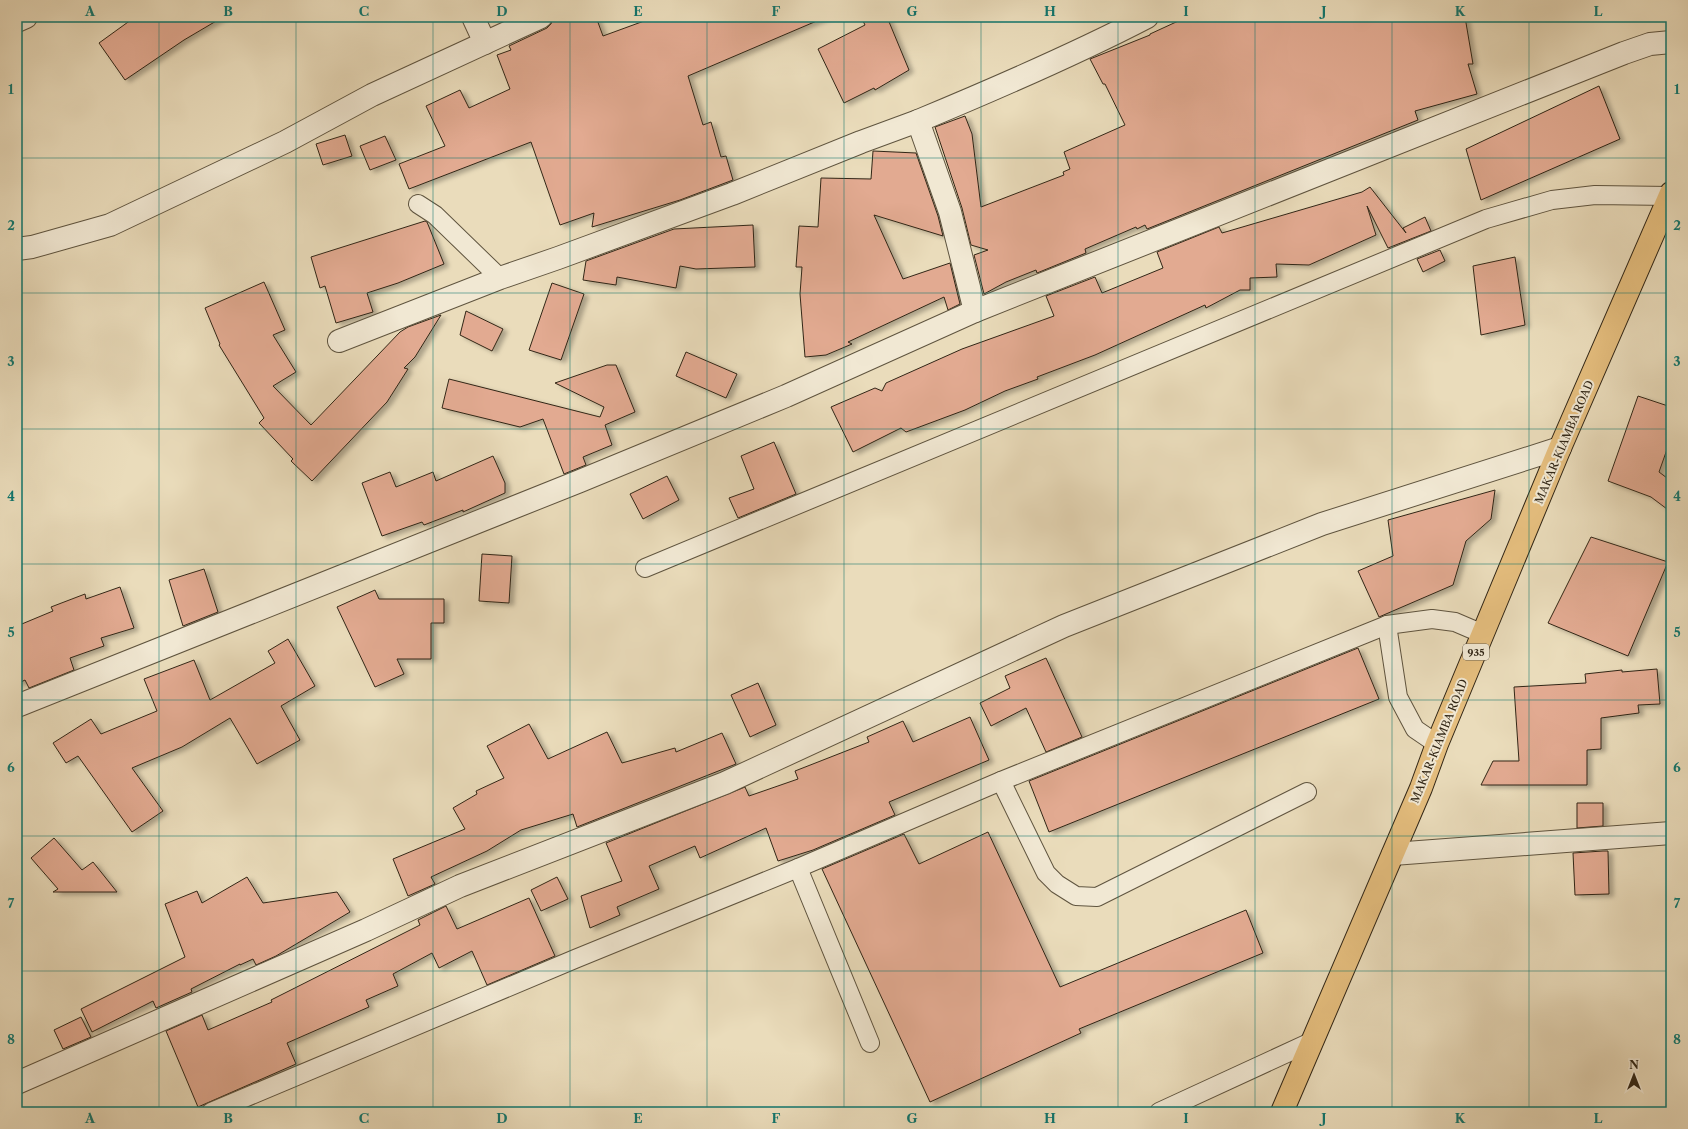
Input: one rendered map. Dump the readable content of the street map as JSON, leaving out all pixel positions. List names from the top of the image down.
{
  "streets": {
    "main road": ["MAKAR-KIAMBA ROAD", "935"]
  },
  "north": "top",
  "grid": {
    "columns": [
      "A",
      "B",
      "C",
      "D",
      "E",
      "F",
      "G",
      "H",
      "I",
      "J",
      "K",
      "L"
    ],
    "rows": [
      "1",
      "2",
      "3",
      "4",
      "5",
      "6",
      "7",
      "8"
    ]
  }
}
